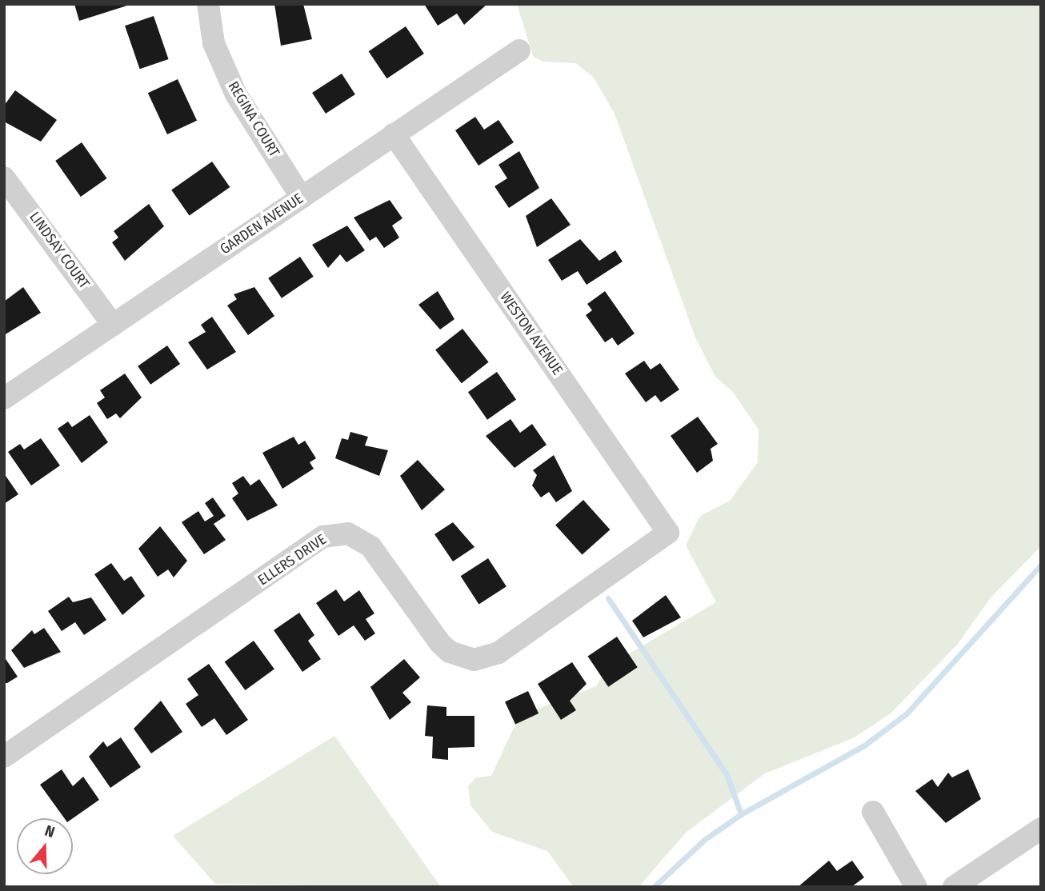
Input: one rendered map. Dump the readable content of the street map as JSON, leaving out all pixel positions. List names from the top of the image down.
{
  "streets": {
    "street": [
      "REGINA COURT",
      "GARDEN AVENUE",
      "LINDSAY COURT",
      "WESTON AVENUE",
      "ELLERS DRIVE"
    ]
  },
  "crossings": [
    ["REGINA COURT", "GARDEN AVENUE"],
    ["GARDEN AVENUE", "LINDSAY COURT"],
    ["GARDEN AVENUE", "WESTON AVENUE"],
    ["WESTON AVENUE", "ELLERS DRIVE"]
  ],
  "north": "top"
}
